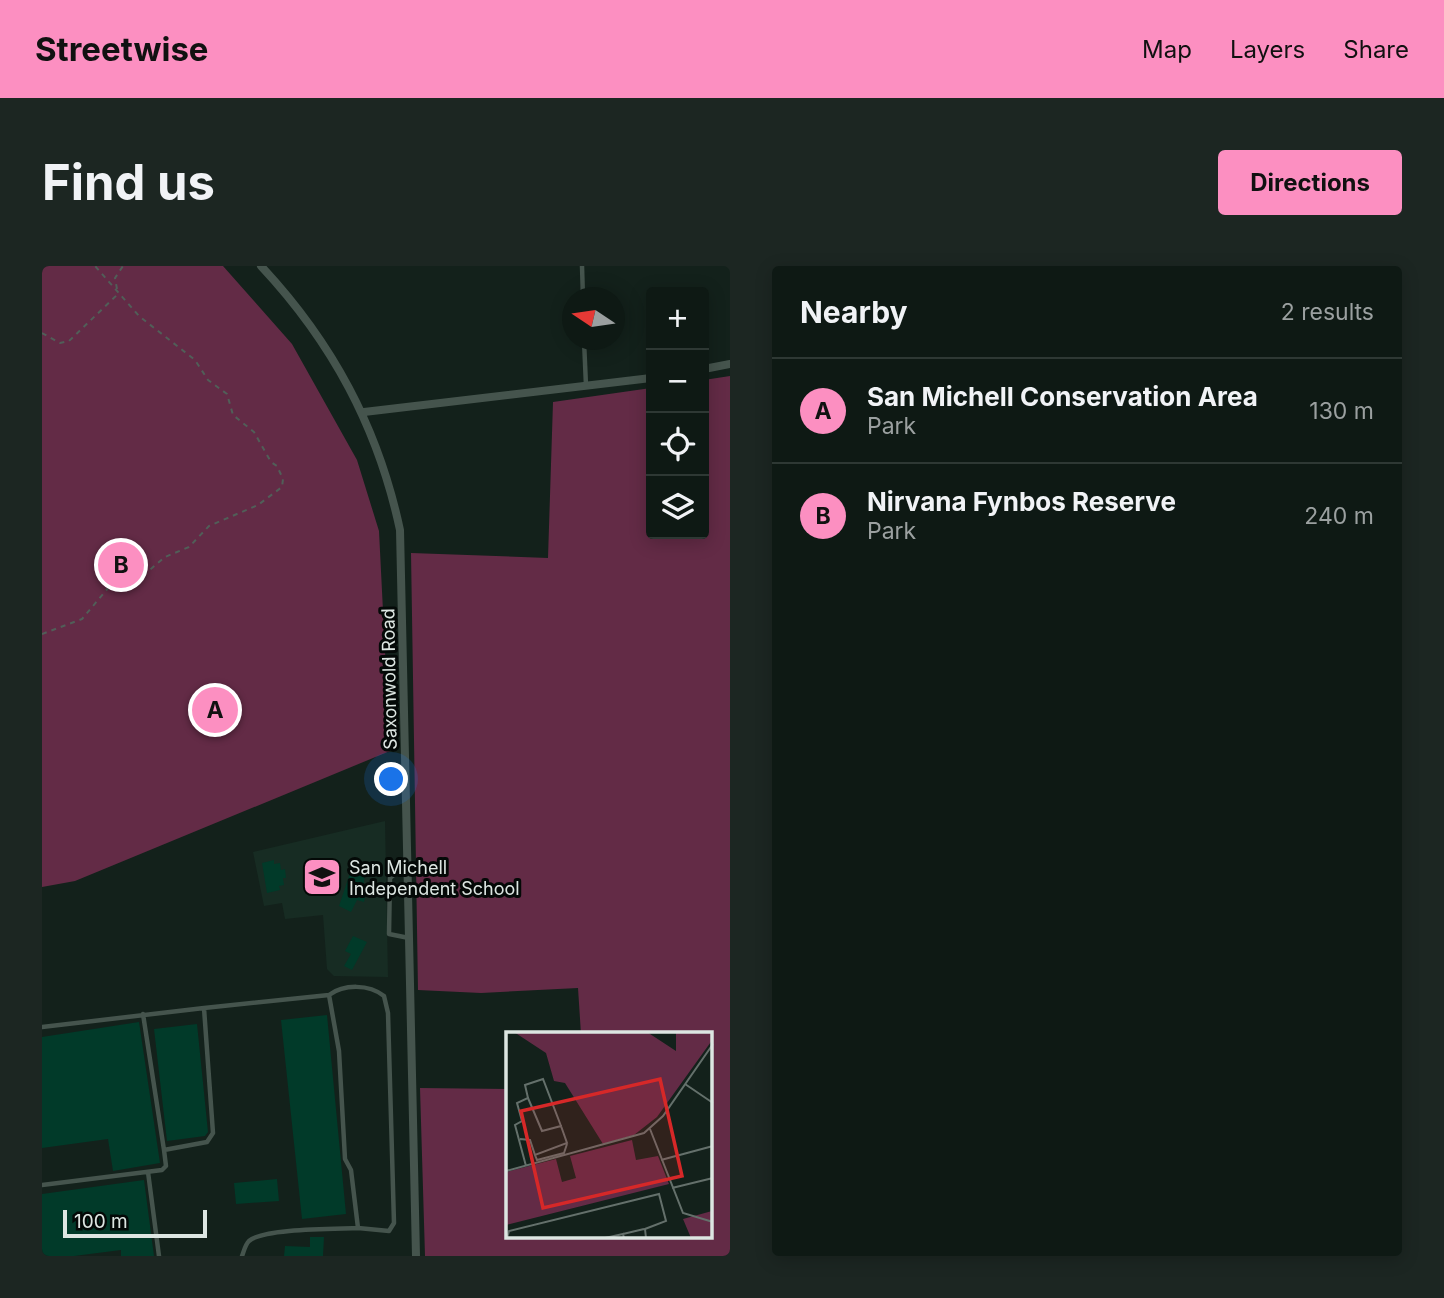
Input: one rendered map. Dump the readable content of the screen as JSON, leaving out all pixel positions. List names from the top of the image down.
{
  "streets": {
    "street": ["Saxonwold Road"]
  },
  "places": {
    "school or university": ["San Michell Independent School"]
  },
  "scale_bar": "100 m",
  "north": "left",
  "page": {
    "header": "Streetwise",
    "nav": ["Map", "Layers", "Share"],
    "buttons": "Directions",
    "title": "Find us",
    "heading": ["Nearby", "2 results"],
    "map_buttons": ["+", "−"],
    "list": [
      {
        "mark": "A",
        "name": "San Michell Conservation Area",
        "note": "Park",
        "value": "130 m"
      },
      {
        "mark": "B",
        "name": "Nirvana Fynbos Reserve",
        "note": "Park",
        "value": "240 m"
      }
    ],
    "pins": ["B", "A"],
    "scale": "100 m"
  }
}
